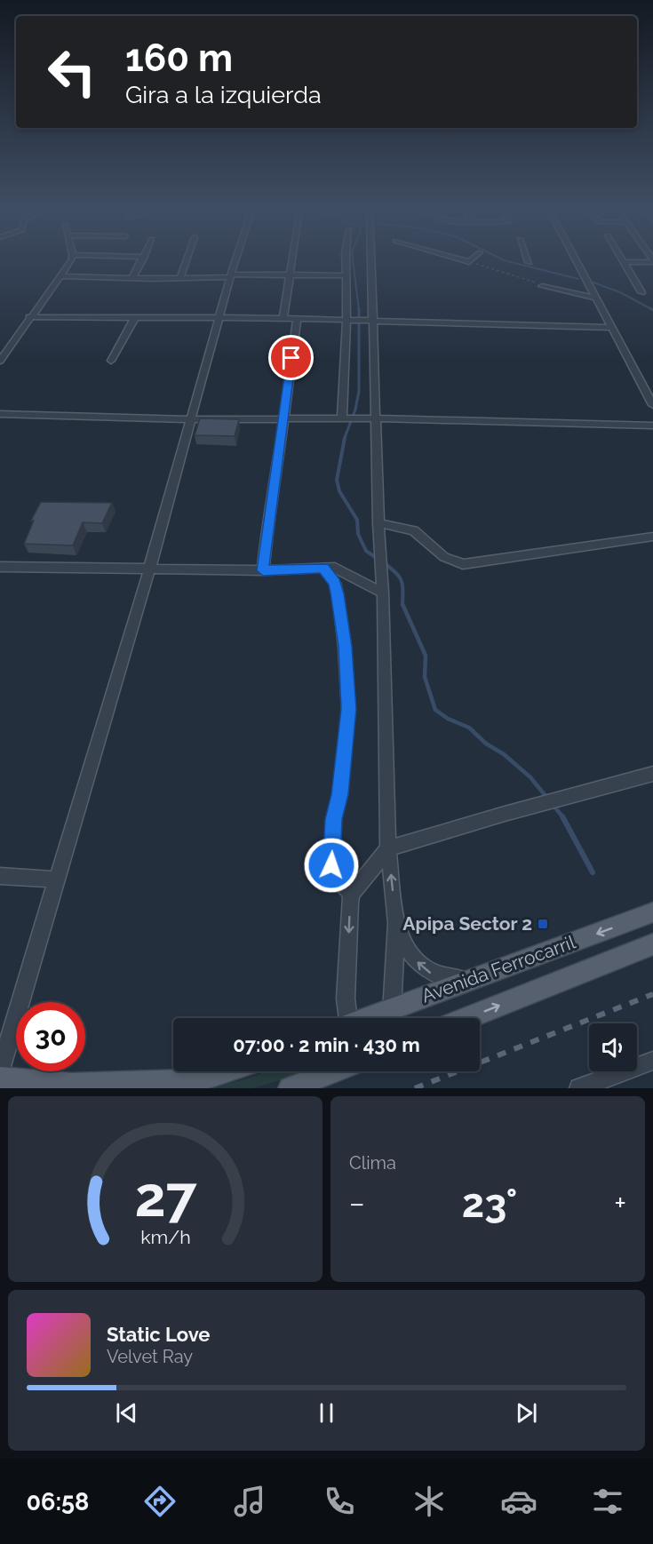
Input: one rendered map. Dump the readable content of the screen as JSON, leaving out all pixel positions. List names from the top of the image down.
{
  "streets": {
    "main road": ["Avenida Ferrocarril"]
  },
  "places": {
    "transit": ["Apipa Sector 2"]
  },
  "page": {
    "turn": ["160 m", "Gira a la izquierda"],
    "limit": "30",
    "trip": "07:00 · 2 min · 430 m",
    "tile": "Clima",
    "heat": ["−", "23°", "+"],
    "song": ["Static Love", "Velvet Ray"],
    "tabs": "06:58",
    "gauge": ["27", "km/h"]
  }
}
